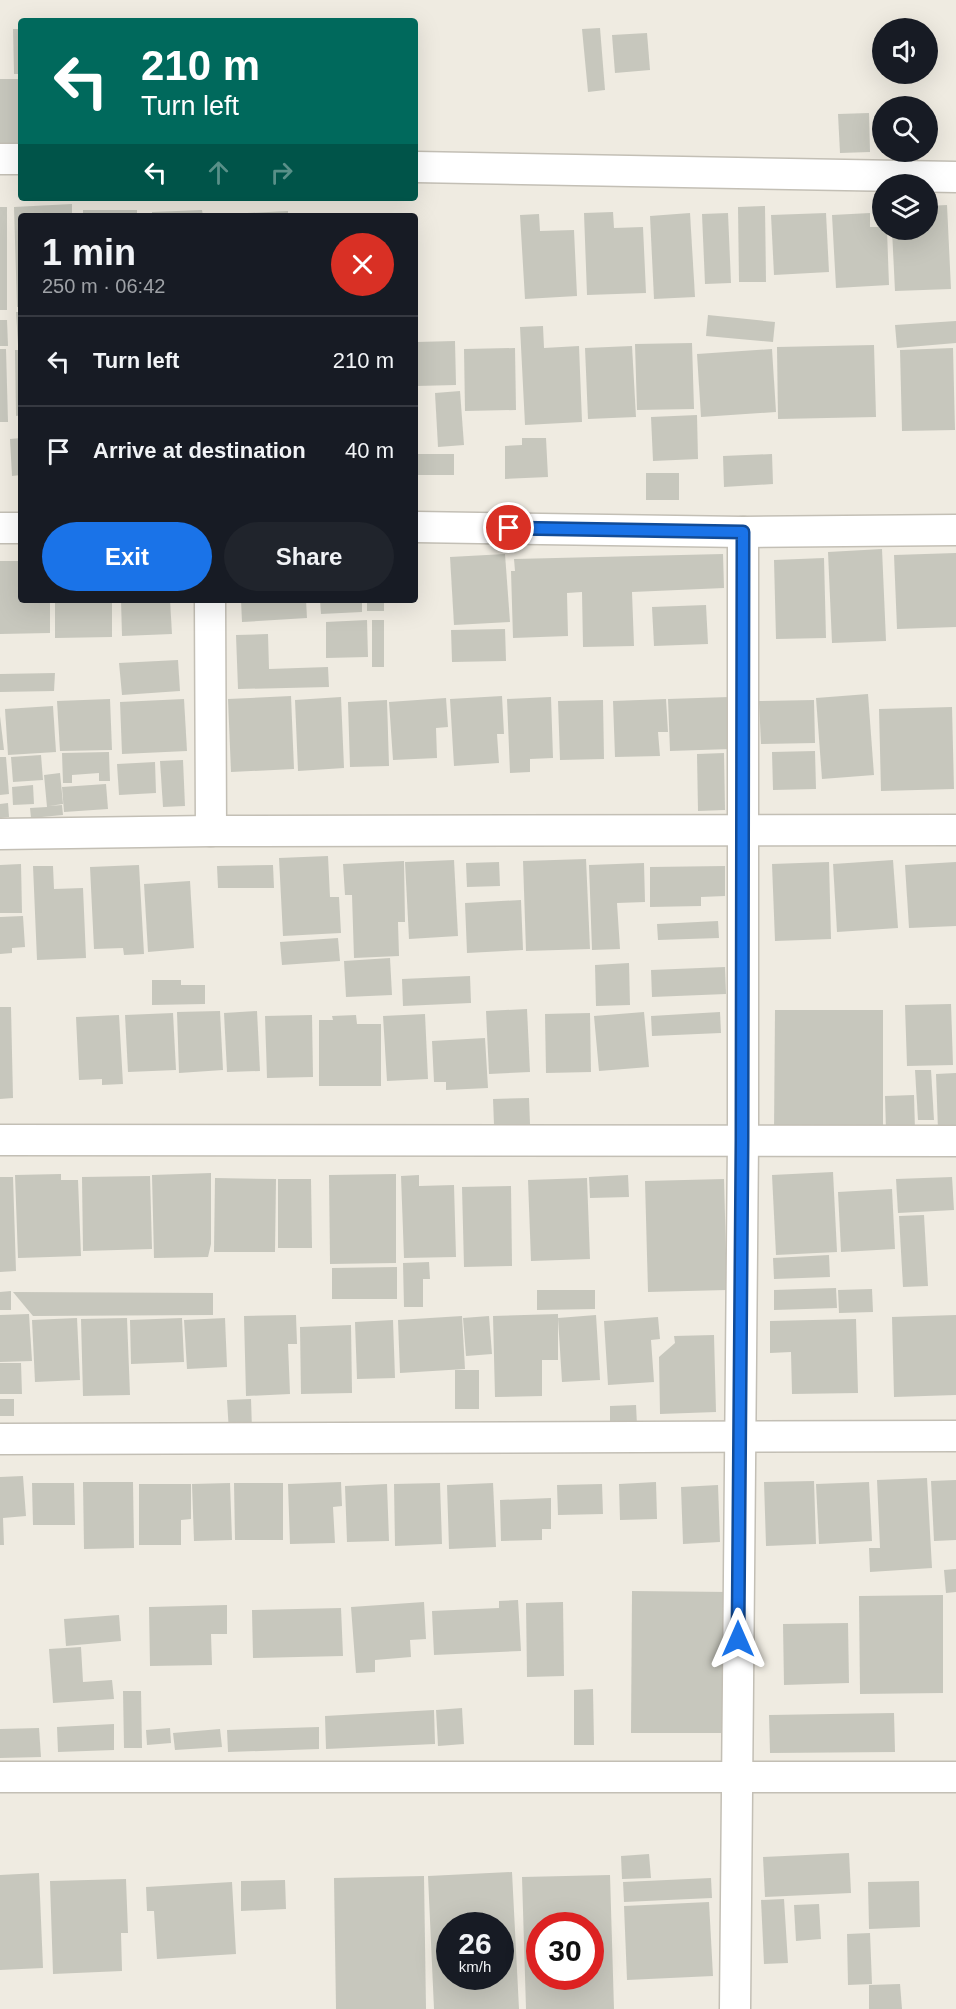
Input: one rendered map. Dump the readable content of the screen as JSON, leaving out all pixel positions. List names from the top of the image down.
{
  "page": {
    "turn": ["210 m", "Turn left"],
    "heading": ["1 min", "250 m · 06:42"],
    "list": [
      {
        "name": "Turn left",
        "value": "210 m"
      },
      {
        "name": "Arrive at destination",
        "value": "40 m"
      }
    ],
    "buttons": ["Exit", "Share"],
    "speed": "26 km/h",
    "limit": "30"
  }
}
